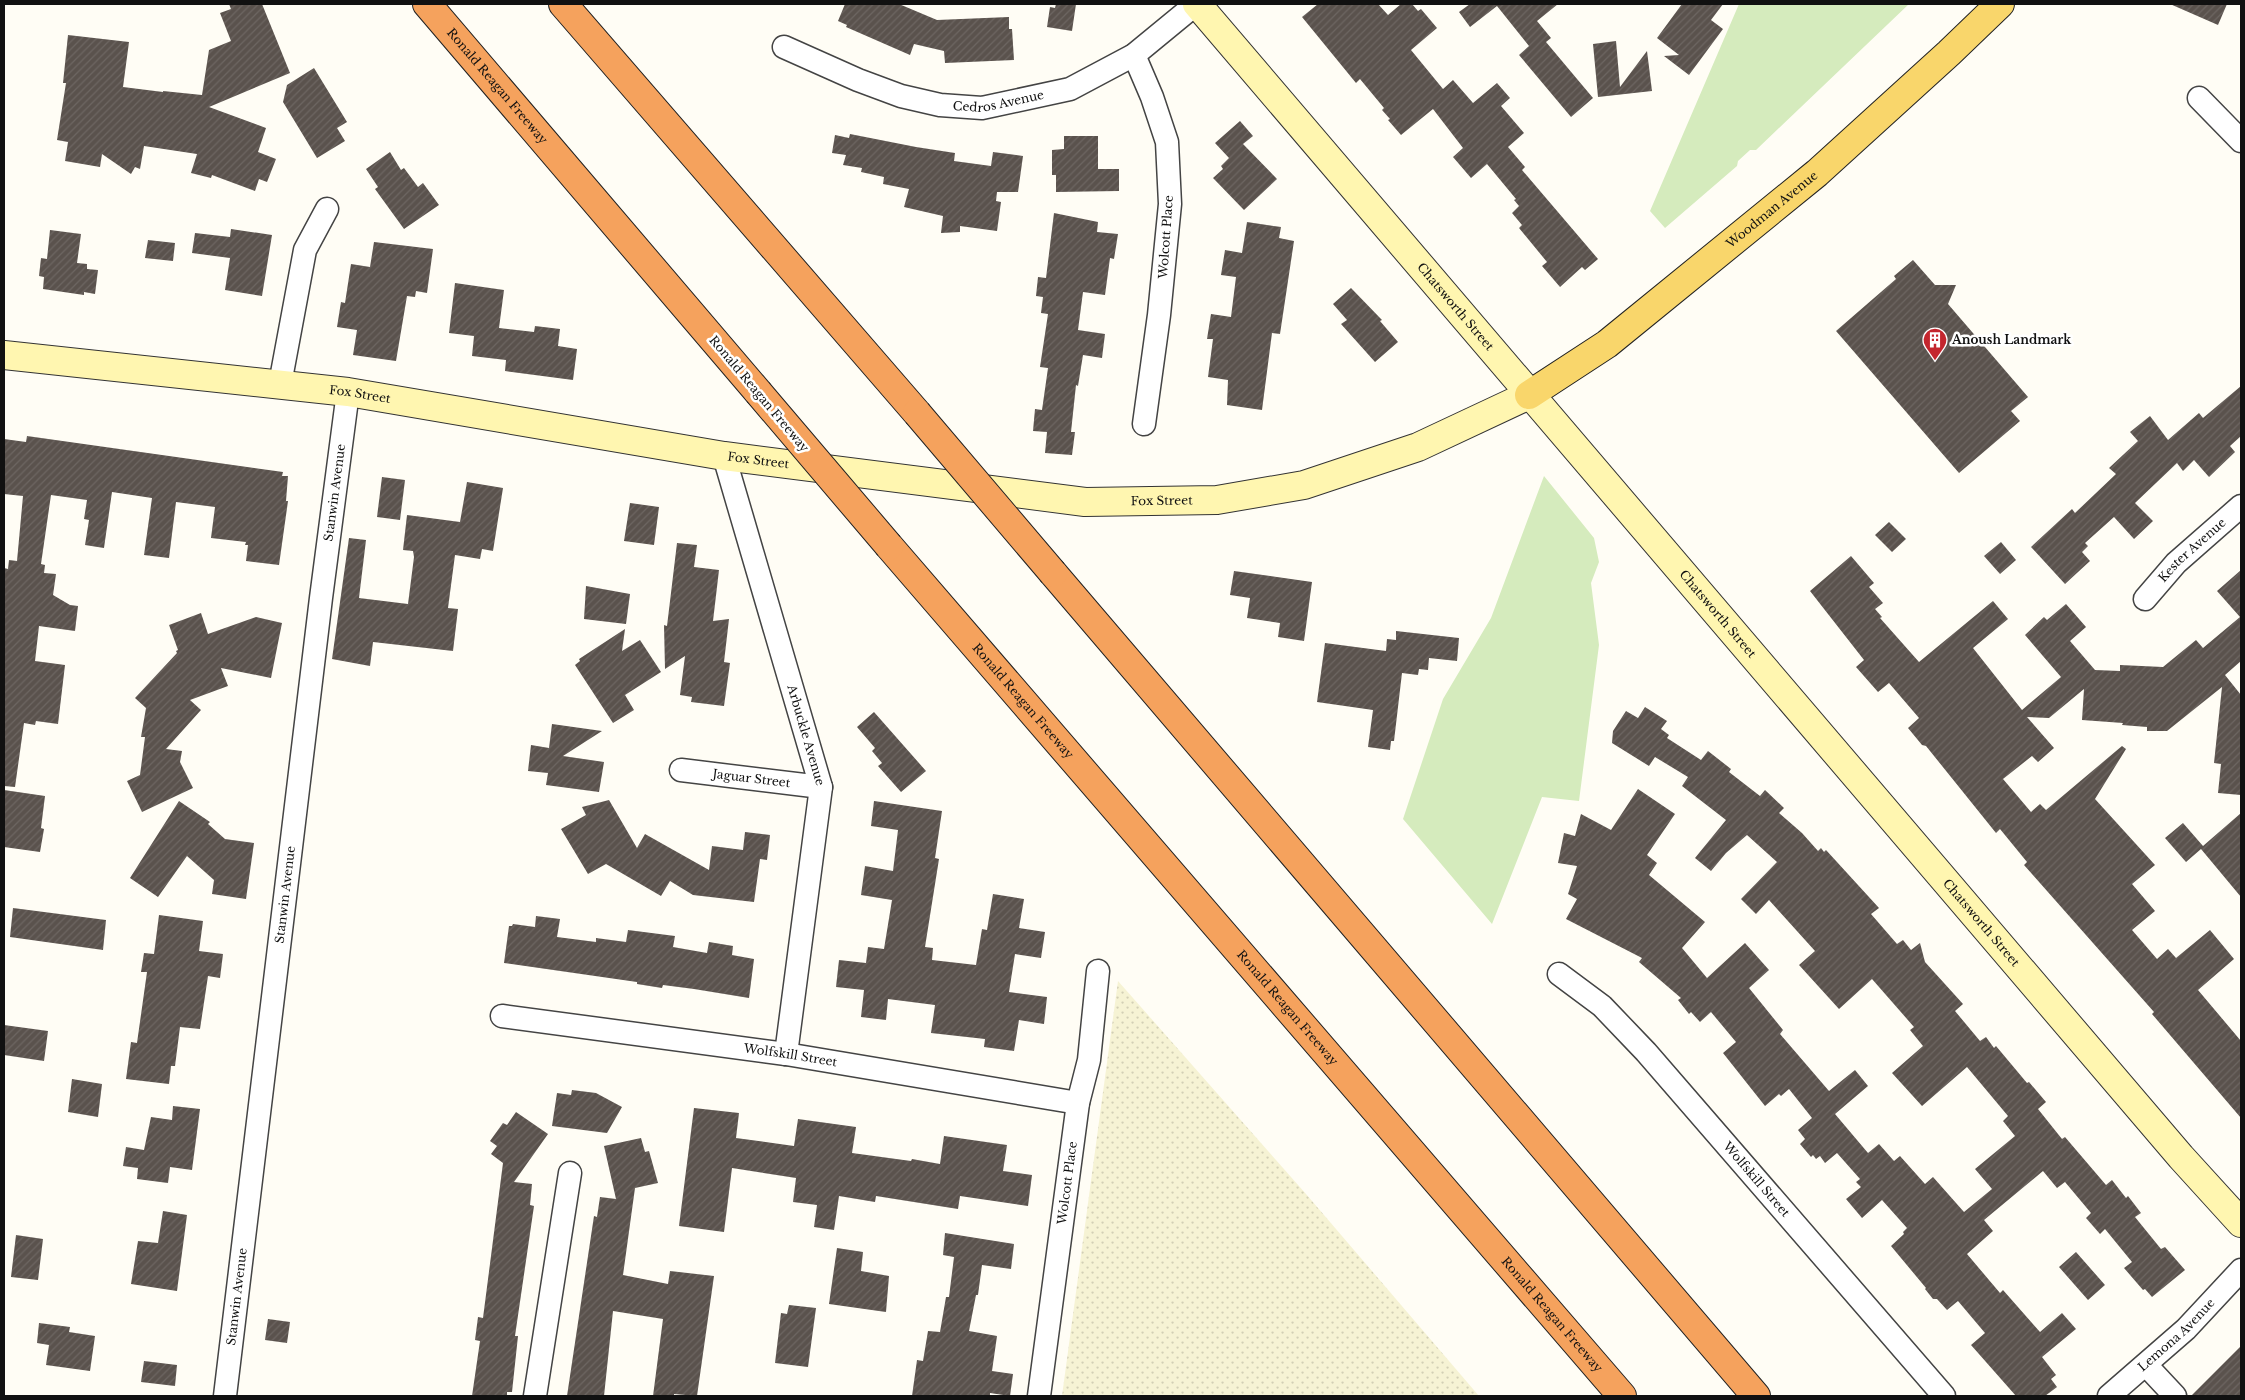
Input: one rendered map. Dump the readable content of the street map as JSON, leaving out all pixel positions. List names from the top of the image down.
{
  "streets": {
    "highway": ["Ronald Reagan Freeway"],
    "main road": ["Woodman Avenue", "Chatsworth Street", "Fox Street"],
    "street": [
      "Cedros Avenue",
      "Wolcott Place",
      "Stanwin Avenue",
      "Kester Avenue",
      "Arbuckle Avenue",
      "Jaguar Street",
      "Wolfskill Street",
      "Lemona Avenue"
    ]
  },
  "crossings": [
    ["Cedros Avenue", "Wolcott Place"],
    ["Cedros Avenue", "Chatsworth Street"],
    ["Woodman Avenue", "Chatsworth Street"],
    ["Woodman Avenue", "Fox Street"],
    ["Wolcott Place", "Wolfskill Street"],
    ["Chatsworth Street", "Fox Street"],
    ["Fox Street", "Stanwin Avenue"],
    ["Fox Street", "Arbuckle Avenue"],
    ["Arbuckle Avenue", "Jaguar Street"],
    ["Arbuckle Avenue", "Wolfskill Street"]
  ],
  "places": {
    "building": ["Anoush Landmark"]
  }
}
